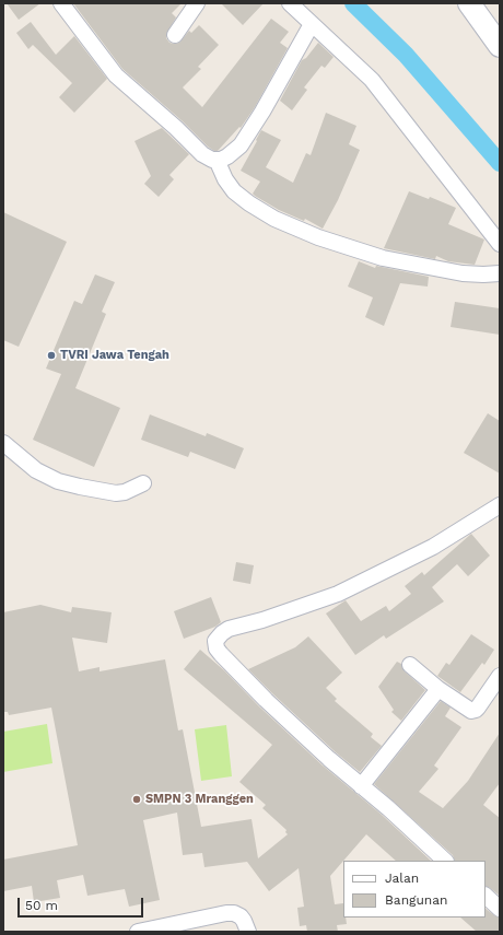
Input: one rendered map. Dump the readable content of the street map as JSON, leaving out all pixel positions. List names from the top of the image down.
{
  "places": ["TVRI Jawa Tengah", "SMPN 3 Mranggen"],
  "legend": ["Jalan", "Bangunan"],
  "scale_bar": "50 m"
}
